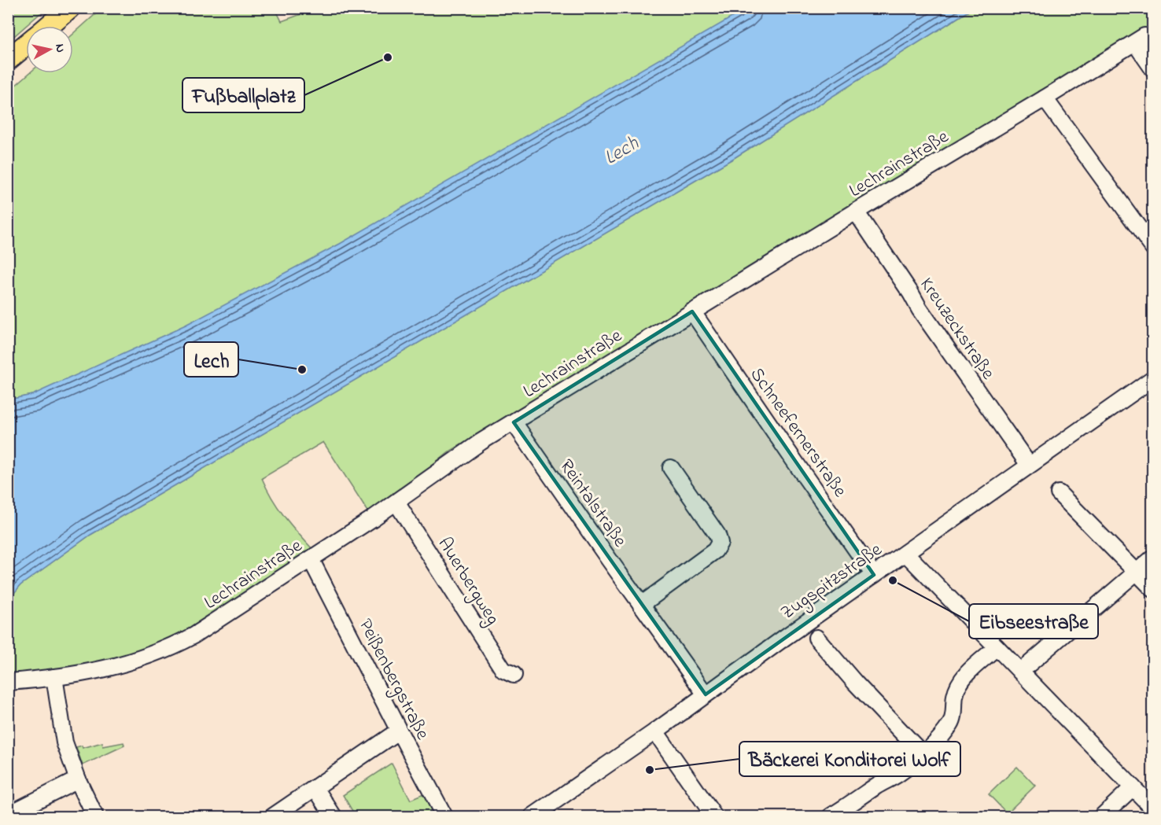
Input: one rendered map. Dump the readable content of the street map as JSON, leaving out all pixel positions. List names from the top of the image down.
{
  "streets": {
    "street": [
      "Lechrainstraße",
      "Kreuzeckstraße",
      "Schneefernerstraße",
      "Reintalstraße",
      "Auerbergweg",
      "Zugspitzstraße",
      "Peißenbergstraße"
    ]
  },
  "crossings": [
    ["Lechrainstraße", "Kreuzeckstraße"],
    ["Lechrainstraße", "Schneefernerstraße"],
    ["Lechrainstraße", "Reintalstraße"],
    ["Lechrainstraße", "Auerbergweg"],
    ["Lechrainstraße", "Peißenbergstraße"],
    ["Kreuzeckstraße", "Zugspitzstraße"],
    ["Schneefernerstraße", "Zugspitzstraße"],
    ["Reintalstraße", "Zugspitzstraße"]
  ],
  "water": ["Lech"],
  "places": [
    "Fußballplatz",
    "Lech",
    "Eibseestraße",
    "Bäckerei Konditorei Wolf"
  ],
  "north": "right"
}
